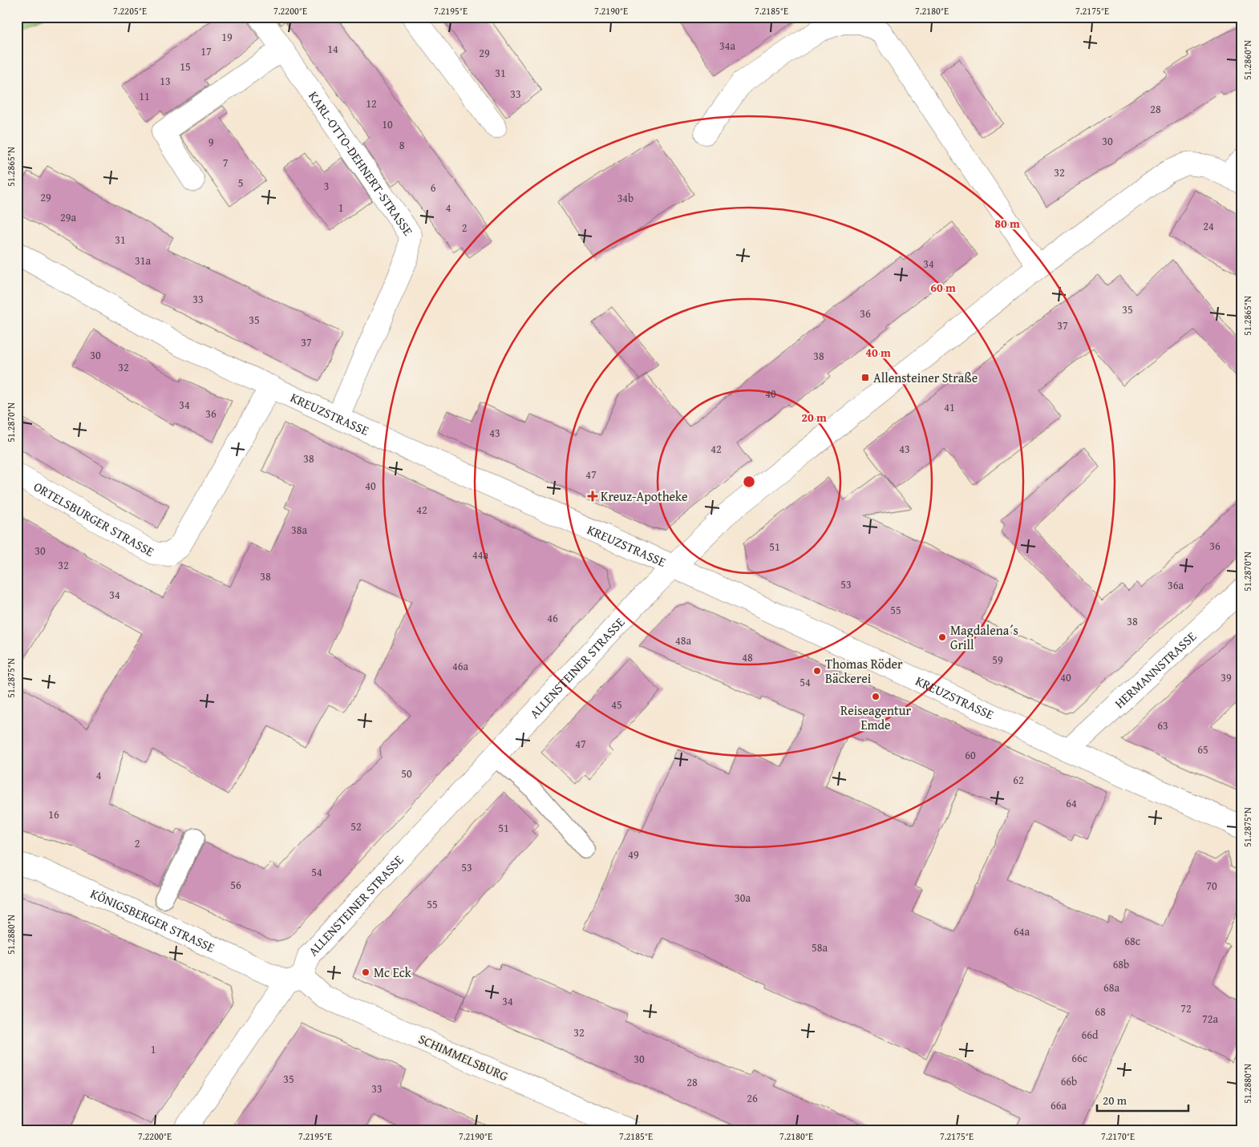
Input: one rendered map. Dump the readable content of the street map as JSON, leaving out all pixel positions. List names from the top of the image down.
{
  "streets": {
    "street": [
      "KARL-OTTO-DEHNERT-STRASSE",
      "KREUZSTRASSE",
      "ORTELSBURGER STRASSE",
      "ALLENSTEINER STRASSE",
      "HERMANNSTRASSE",
      "KÖNIGSBERGER STRASSE",
      "SCHIMMELSBURG"
    ]
  },
  "crossings": [
    ["KARL-OTTO-DEHNERT-STRASSE", "KREUZSTRASSE"],
    ["KREUZSTRASSE", "ORTELSBURGER STRASSE"],
    ["KREUZSTRASSE", "ALLENSTEINER STRASSE"],
    ["KREUZSTRASSE", "HERMANNSTRASSE"],
    ["ALLENSTEINER STRASSE", "KÖNIGSBERGER STRASSE"],
    ["ALLENSTEINER STRASSE", "SCHIMMELSBURG"],
    ["KÖNIGSBERGER STRASSE", "SCHIMMELSBURG"]
  ],
  "places": {
    "transit": ["Allensteiner Straße"],
    "health": ["Kreuz-Apotheke"],
    "other": [
      "Magdalena´s Grill",
      "Thomas Röder Bäckerei",
      "Reiseagentur Emde",
      "Mc Eck"
    ]
  },
  "house_numbers": [
    "19",
    "34a",
    "14",
    "17",
    "29",
    "15",
    "31",
    "13",
    "33",
    "11",
    "12",
    "28",
    "10",
    "30",
    "9",
    "8",
    "7",
    "32",
    "5",
    "3",
    "6",
    "29",
    "34b",
    "1",
    "4",
    "29a",
    "24",
    "2",
    "31",
    "31a",
    "34",
    "33",
    "35",
    "36",
    "35",
    "37",
    "37",
    "30",
    "38",
    "32",
    "40",
    "34",
    "41",
    "36",
    "43",
    "42",
    "43",
    "38",
    "47",
    "40",
    "42",
    "38a",
    "36",
    "51",
    "30",
    "44a",
    "32",
    "38",
    "53",
    "36a",
    "34",
    "55",
    "46",
    "38",
    "48a",
    "48",
    "59",
    "46a",
    "40",
    "39",
    "54",
    "45",
    "63",
    "47",
    "65",
    "60",
    "50",
    "4",
    "62",
    "64",
    "16",
    "52",
    "51",
    "2",
    "49",
    "53",
    "54",
    "56",
    "70",
    "30a",
    "55",
    "64a",
    "68c",
    "58a",
    "68b",
    "68a",
    "34",
    "72",
    "68",
    "72a",
    "32",
    "66d",
    "1",
    "66c",
    "30",
    "35",
    "66b",
    "28",
    "33",
    "26",
    "66a"
  ],
  "scale_bar": "20 m",
  "coordinates": [
    "7.2205°E",
    "7.2200°E",
    "7.2195°E",
    "7.2190°E",
    "7.2185°E",
    "7.2180°E",
    "7.2175°E",
    "51.2860°N",
    "51.2865°N",
    "51.2870°N",
    "51.2875°N",
    "51.2880°N",
    "7.2170°E"
  ],
  "rings": [
    "80 m",
    "60 m",
    "40 m",
    "20 m"
  ]
}
